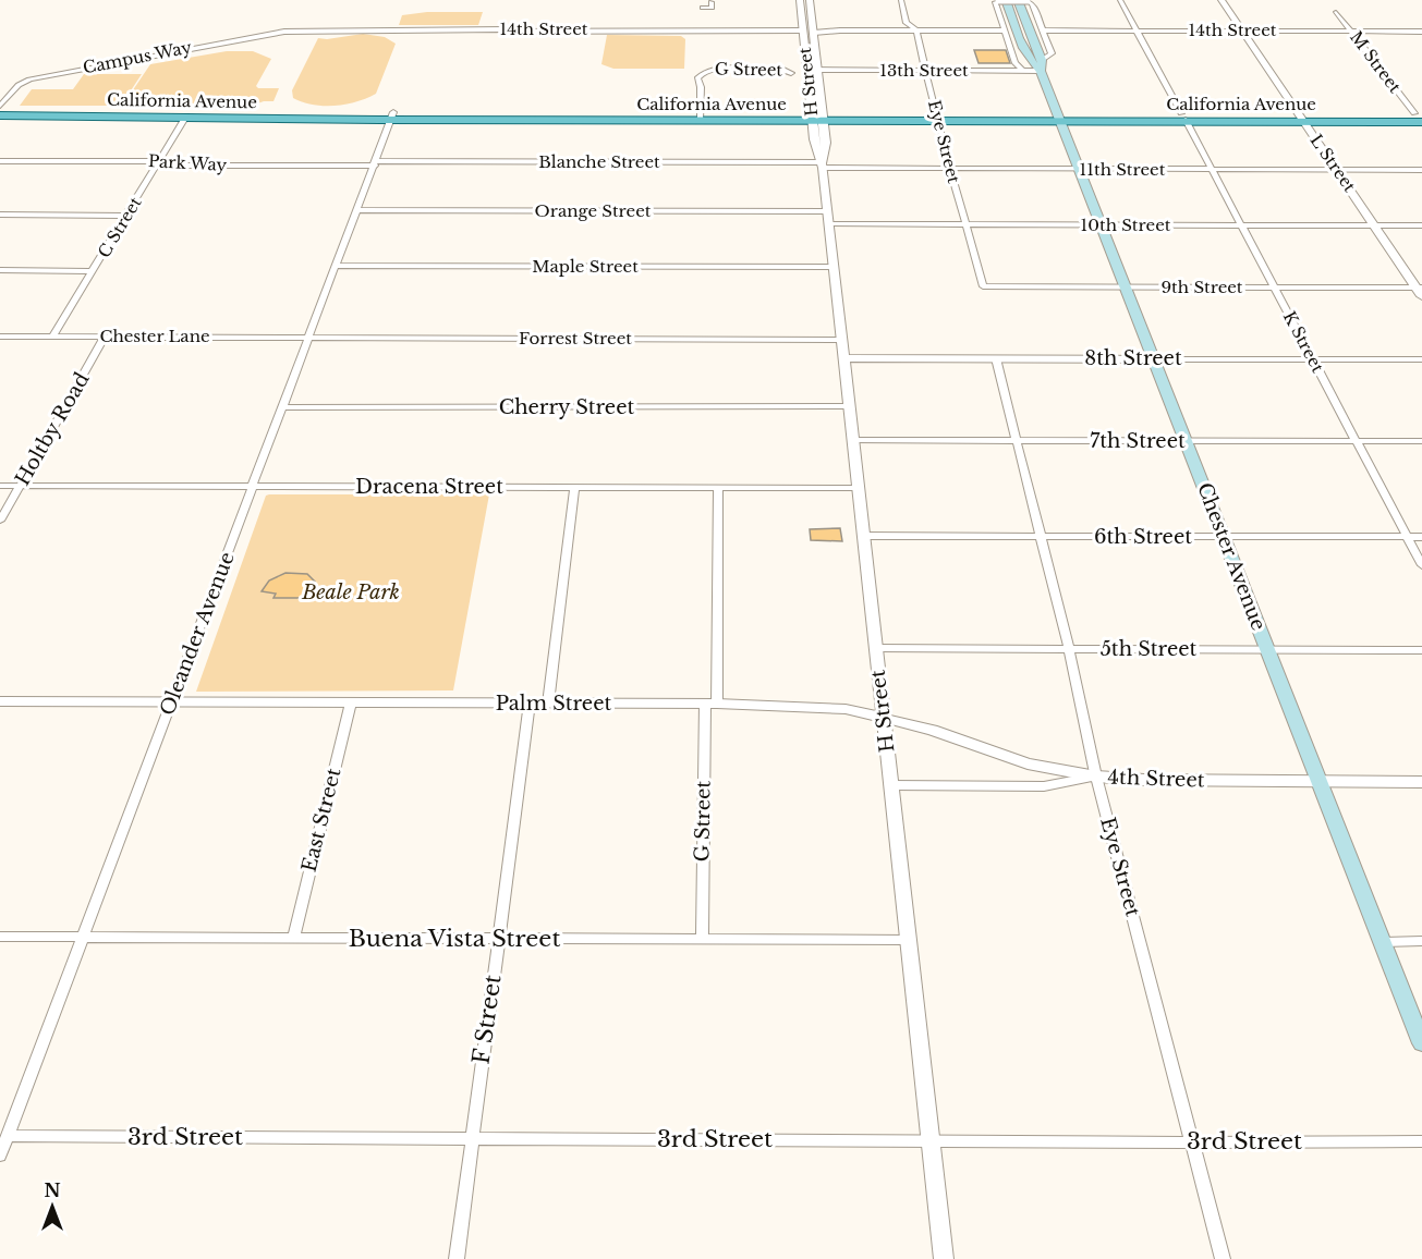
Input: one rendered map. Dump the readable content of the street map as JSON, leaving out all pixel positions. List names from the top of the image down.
{
  "streets": {
    "main road": ["California Avenue", "Chester Avenue"],
    "street": [
      "14th Street",
      "Campus Way",
      "M Street",
      "G Street",
      "13th Street",
      "H Street",
      "Eye Street",
      "Blanche Street",
      "Park Way",
      "L Street",
      "11th Street",
      "Orange Street",
      "10th Street",
      "C Street",
      "Maple Street",
      "9th Street",
      "Chester Lane",
      "Forrest Street",
      "K Street",
      "8th Street",
      "Cherry Street",
      "Holtby Road",
      "7th Street",
      "Dracena Street",
      "6th Street",
      "Oleander Avenue",
      "5th Street",
      "Palm Street",
      "4th Street",
      "East Street",
      "Buena Vista Street",
      "F Street",
      "3rd Street"
    ]
  },
  "crossings": [
    ["14th Street", "Campus Way"],
    ["14th Street", "M Street"],
    ["14th Street", "H Street"],
    ["14th Street", "L Street"],
    ["14th Street", "K Street"],
    ["Campus Way", "California Avenue"],
    ["M Street", "California Avenue"],
    ["G Street", "California Avenue"],
    ["G Street", "Dracena Street"],
    ["G Street", "Palm Street"],
    ["G Street", "Buena Vista Street"],
    ["13th Street", "H Street"],
    ["13th Street", "Eye Street"],
    ["13th Street", "Chester Avenue"],
    ["H Street", "California Avenue"],
    ["H Street", "Blanche Street"],
    ["H Street", "11th Street"],
    ["H Street", "Orange Street"],
    ["H Street", "10th Street"],
    ["H Street", "Maple Street"],
    ["H Street", "Forrest Street"],
    ["H Street", "8th Street"],
    ["H Street", "Cherry Street"],
    ["H Street", "7th Street"],
    ["H Street", "Dracena Street"],
    ["H Street", "6th Street"],
    ["H Street", "5th Street"],
    ["H Street", "Palm Street"],
    ["H Street", "4th Street"],
    ["H Street", "Buena Vista Street"],
    ["H Street", "3rd Street"],
    ["California Avenue", "Eye Street"],
    ["California Avenue", "L Street"],
    ["California Avenue", "C Street"],
    ["California Avenue", "K Street"],
    ["California Avenue", "Chester Avenue"],
    ["California Avenue", "Oleander Avenue"],
    ["Eye Street", "11th Street"],
    ["Eye Street", "10th Street"],
    ["Eye Street", "9th Street"],
    ["Eye Street", "8th Street"],
    ["Eye Street", "7th Street"],
    ["Eye Street", "6th Street"],
    ["Eye Street", "5th Street"],
    ["Eye Street", "Palm Street"],
    ["Eye Street", "4th Street"],
    ["Eye Street", "3rd Street"],
    ["Blanche Street", "Park Way"],
    ["Blanche Street", "11th Street"],
    ["Blanche Street", "Oleander Avenue"],
    ["Park Way", "C Street"],
    ["Park Way", "Oleander Avenue"],
    ["L Street", "11th Street"],
    ["L Street", "10th Street"],
    ["L Street", "9th Street"],
    ["11th Street", "K Street"],
    ["11th Street", "Chester Avenue"],
    ["Orange Street", "10th Street"],
    ["Orange Street", "Oleander Avenue"],
    ["10th Street", "K Street"],
    ["10th Street", "Chester Avenue"],
    ["C Street", "Chester Lane"],
    ["Maple Street", "Oleander Avenue"],
    ["9th Street", "K Street"],
    ["9th Street", "Chester Avenue"],
    ["Chester Lane", "Forrest Street"],
    ["Chester Lane", "Holtby Road"],
    ["Chester Lane", "Oleander Avenue"],
    ["Forrest Street", "Oleander Avenue"],
    ["K Street", "8th Street"],
    ["K Street", "7th Street"],
    ["K Street", "6th Street"],
    ["8th Street", "Chester Avenue"],
    ["Cherry Street", "Oleander Avenue"],
    ["Holtby Road", "Dracena Street"],
    ["7th Street", "Chester Avenue"],
    ["Dracena Street", "Oleander Avenue"],
    ["6th Street", "Chester Avenue"],
    ["Chester Avenue", "5th Street"],
    ["Chester Avenue", "4th Street"],
    ["Oleander Avenue", "Palm Street"],
    ["Oleander Avenue", "Buena Vista Street"],
    ["Oleander Avenue", "3rd Street"],
    ["Palm Street", "4th Street"],
    ["Palm Street", "East Street"],
    ["Palm Street", "F Street"],
    ["East Street", "Buena Vista Street"],
    ["Buena Vista Street", "F Street"],
    ["F Street", "3rd Street"]
  ],
  "parks": ["Beale Park"],
  "north": "top"
}
